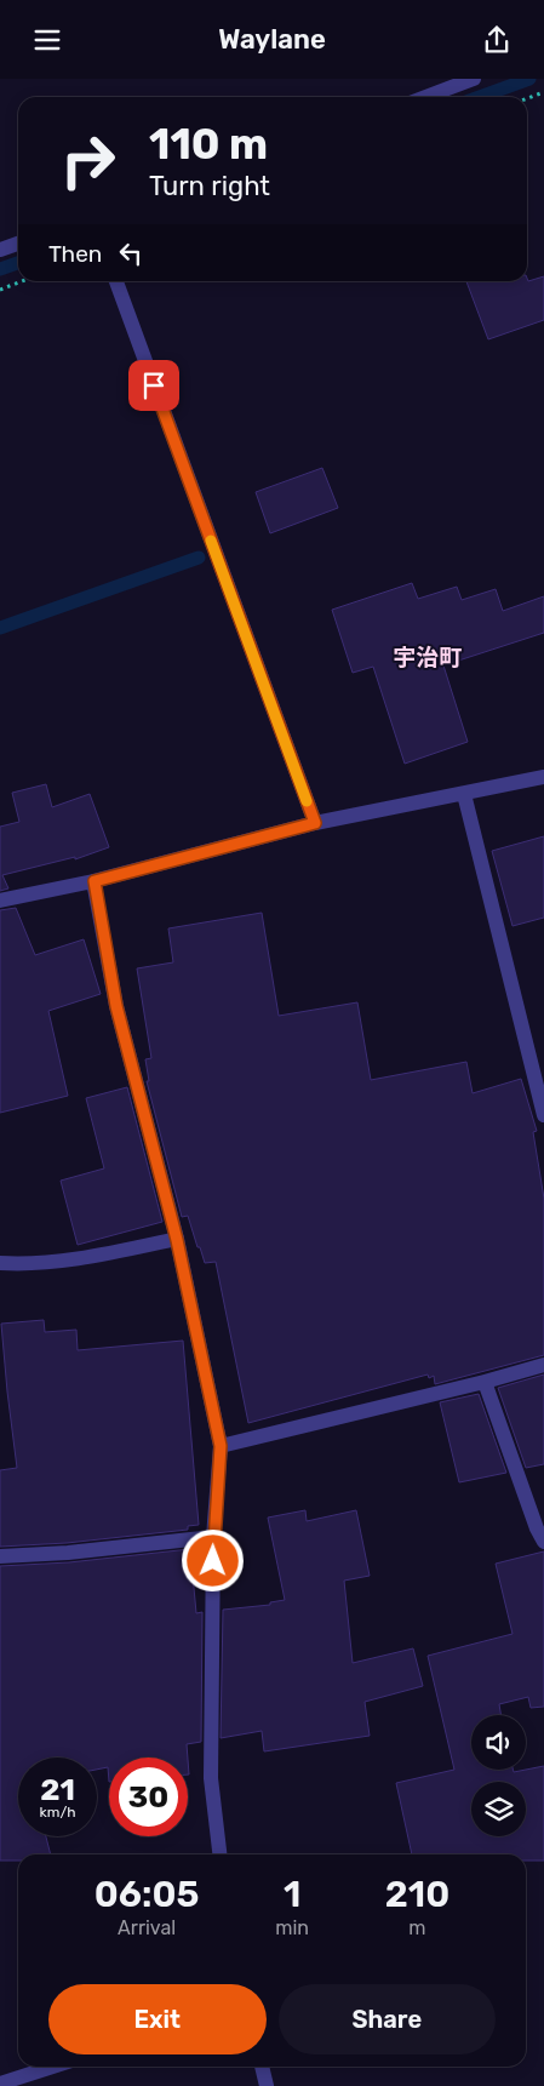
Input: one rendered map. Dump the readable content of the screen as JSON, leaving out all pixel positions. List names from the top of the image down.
{
  "districts": ["宇治町"],
  "page": {
    "header": "Waylane",
    "turn": ["110 m", "Turn right"],
    "then": "Then",
    "speed": "21 km/h",
    "limit": "30",
    "eta": [
      "06:05",
      "Arrival",
      "1",
      "min",
      "210",
      "m"
    ],
    "buttons": ["Exit", "Share"]
  }
}
